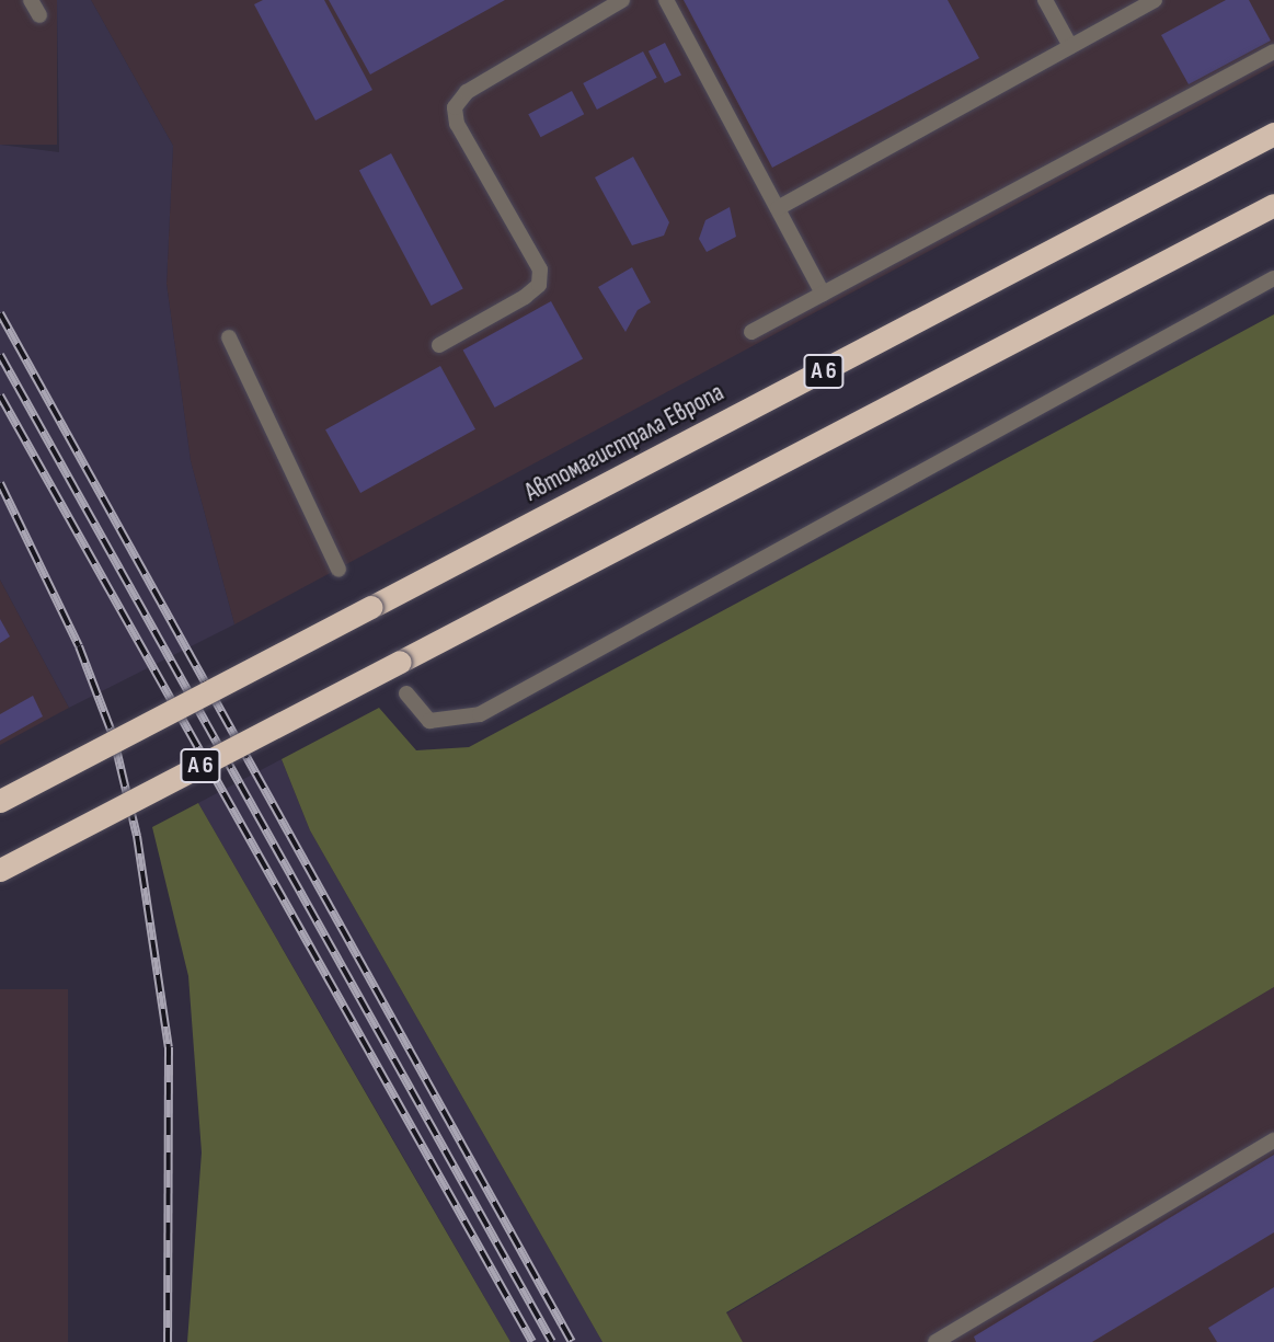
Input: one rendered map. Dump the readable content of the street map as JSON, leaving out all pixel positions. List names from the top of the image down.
{
  "streets": {
    "highway": ["A 6", "Автомагистрала Европа"]
  }
}
